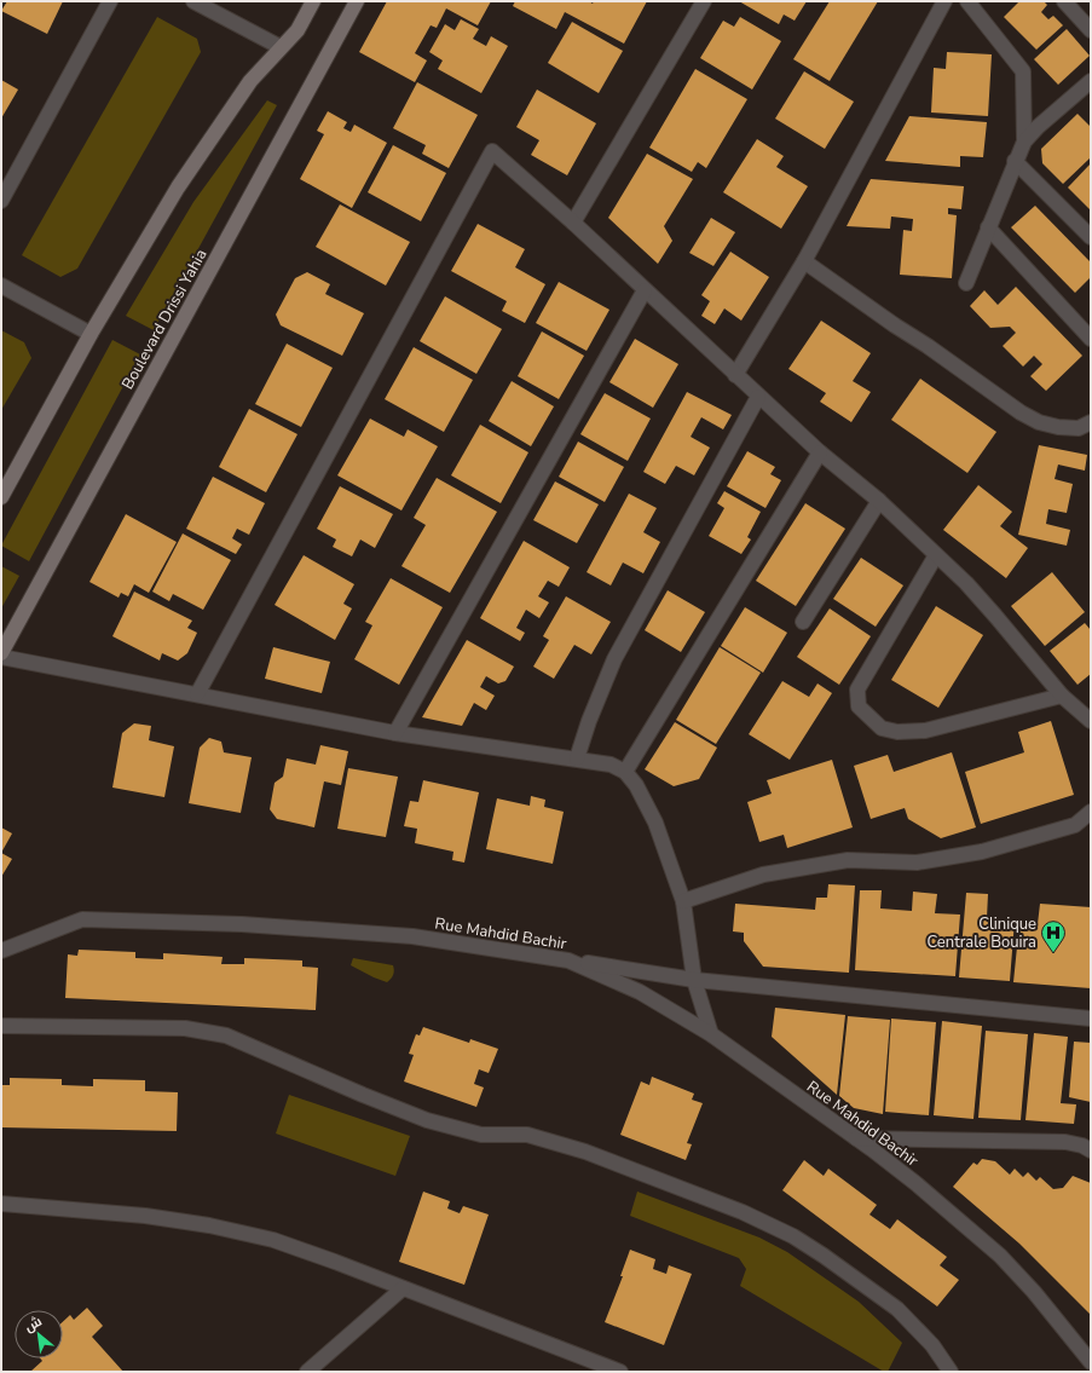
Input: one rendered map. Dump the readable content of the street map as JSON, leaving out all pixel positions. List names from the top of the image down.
{
  "streets": {
    "main road": ["Boulevard Drissi Yahia"],
    "street": ["Rue Mahdid Bachir"]
  },
  "places": {
    "hospital": ["Clinique Centrale Bouira"]
  },
  "north": "top left"
}
